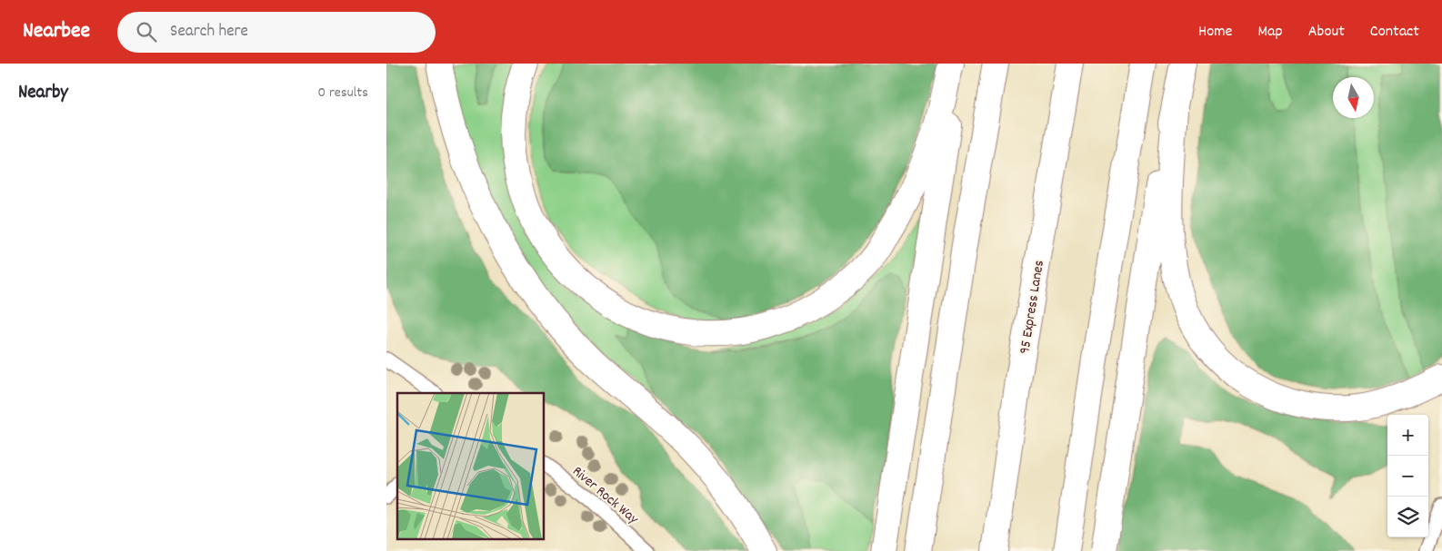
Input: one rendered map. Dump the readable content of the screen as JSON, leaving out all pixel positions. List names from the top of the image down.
{
  "streets": {
    "highway": ["95 Express Lanes"],
    "street": ["River Rock Way"]
  },
  "north": "bottom",
  "page": {
    "header": "Nearbee",
    "search": "Search here",
    "nav": [
      "Home",
      "Map",
      "About",
      "Contact"
    ],
    "heading": ["Nearby", "0 results"],
    "map_buttons": ["+", "−"]
  }
}
